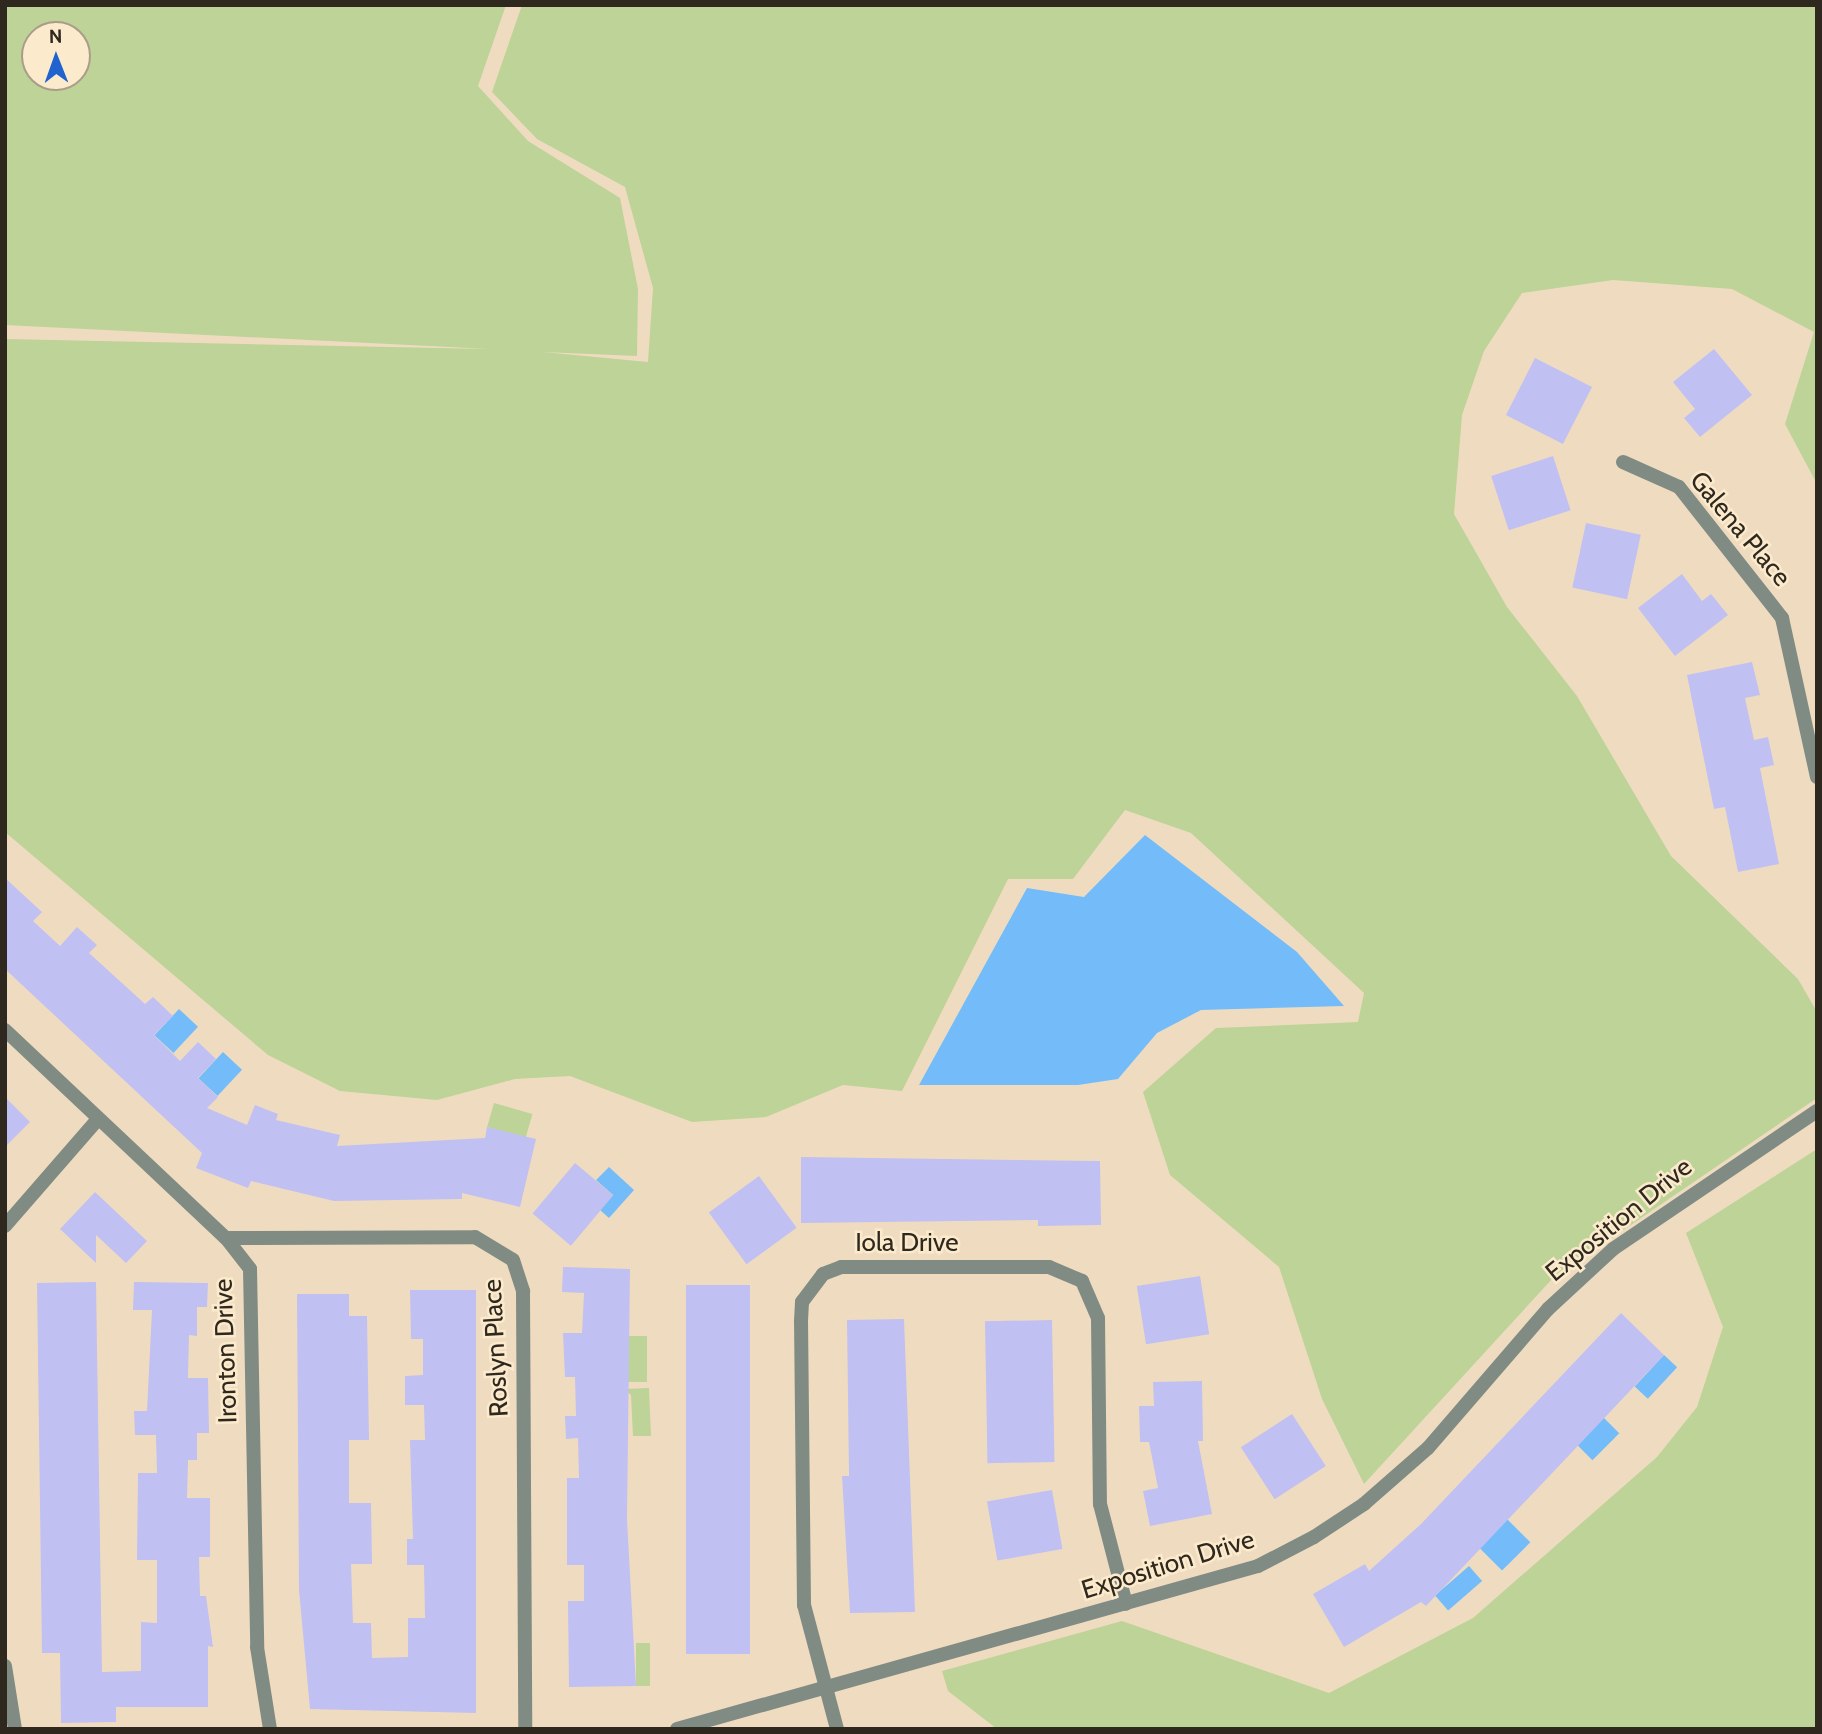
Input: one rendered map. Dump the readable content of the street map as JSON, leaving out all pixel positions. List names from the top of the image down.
{
  "streets": {
    "street": [
      "Galena Place",
      "Exposition Drive",
      "Iola Drive",
      "Roslyn Place",
      "Ironton Drive"
    ]
  },
  "crossings": [
    ["Exposition Drive", "Iola Drive"],
    ["Roslyn Place", "Ironton Drive"]
  ],
  "north": "top"
}
